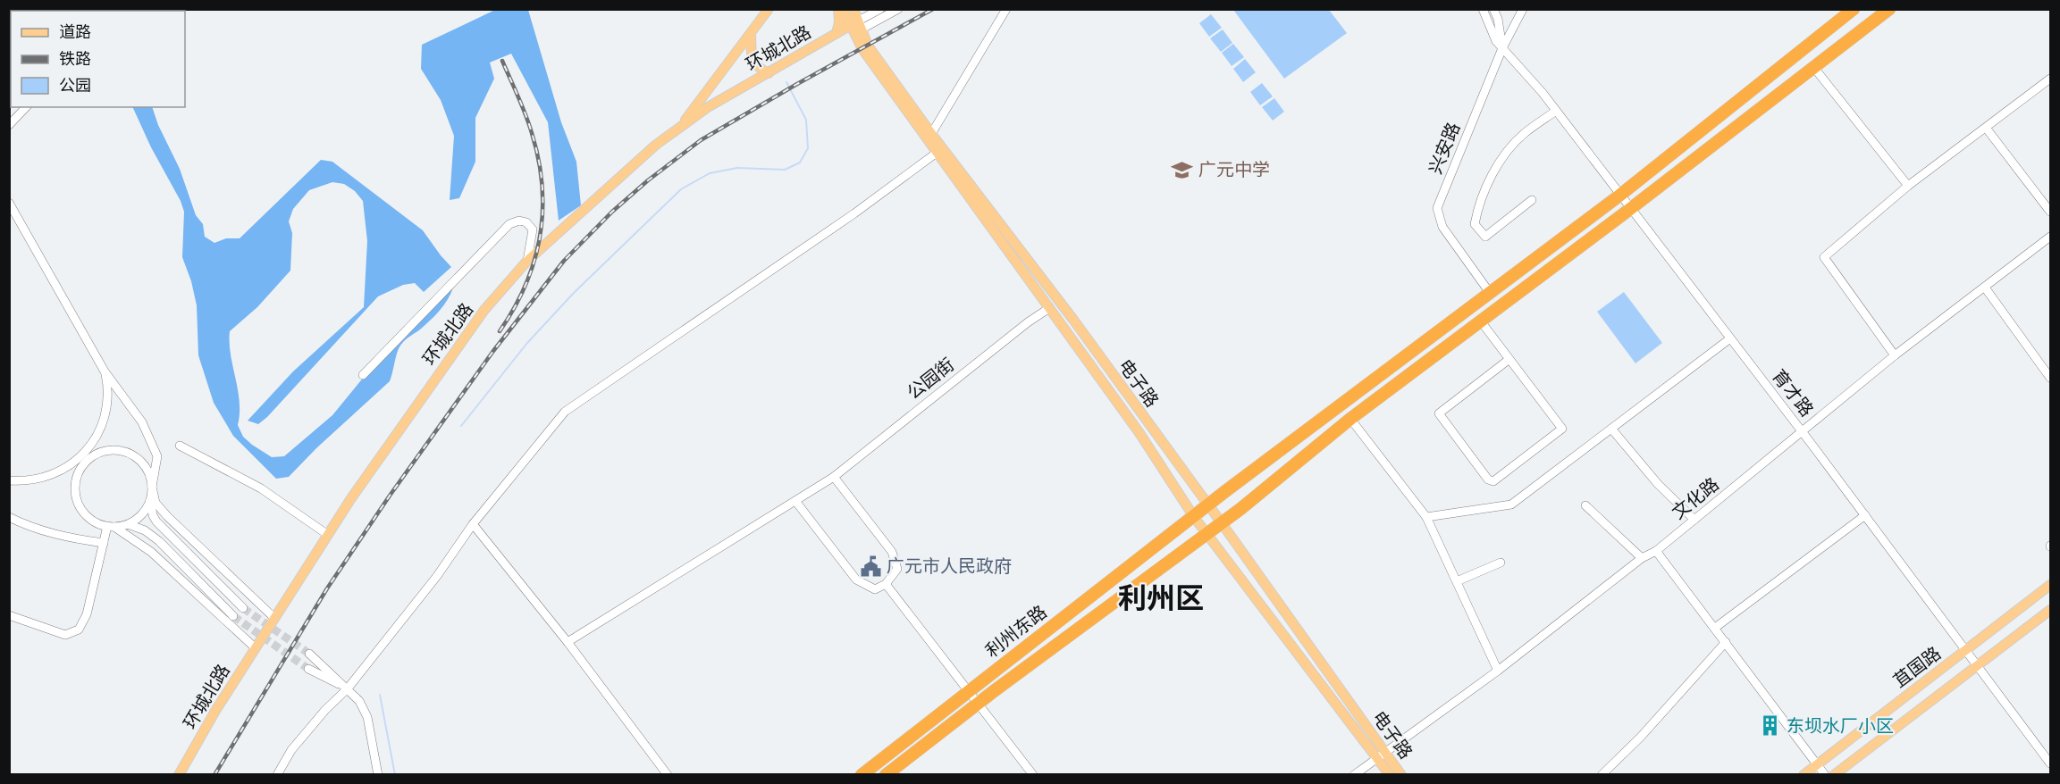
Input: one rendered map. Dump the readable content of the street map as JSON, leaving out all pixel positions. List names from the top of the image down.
{
  "streets": {
    "highway": ["利州东路"],
    "main road": ["环城北路", "电子路", "苴国路"],
    "street": [
      "兴安路",
      "公园街",
      "育才路",
      "文化路"
    ]
  },
  "crossings": [
    ["环城北路", "电子路"],
    ["兴安路", "育才路"],
    ["兴安路", "利州东路"],
    ["公园街", "电子路"],
    ["电子路", "文化路"],
    ["电子路", "利州东路"],
    ["育才路", "文化路"],
    ["育才路", "利州东路"],
    ["育才路", "苴国路"]
  ],
  "districts": ["利州区"],
  "places": {
    "school or university": ["广元中学"],
    "public building": ["广元市人民政府"],
    "building": ["东坝水厂小区"]
  },
  "legend": ["道路", "铁路", "公园"]
}
